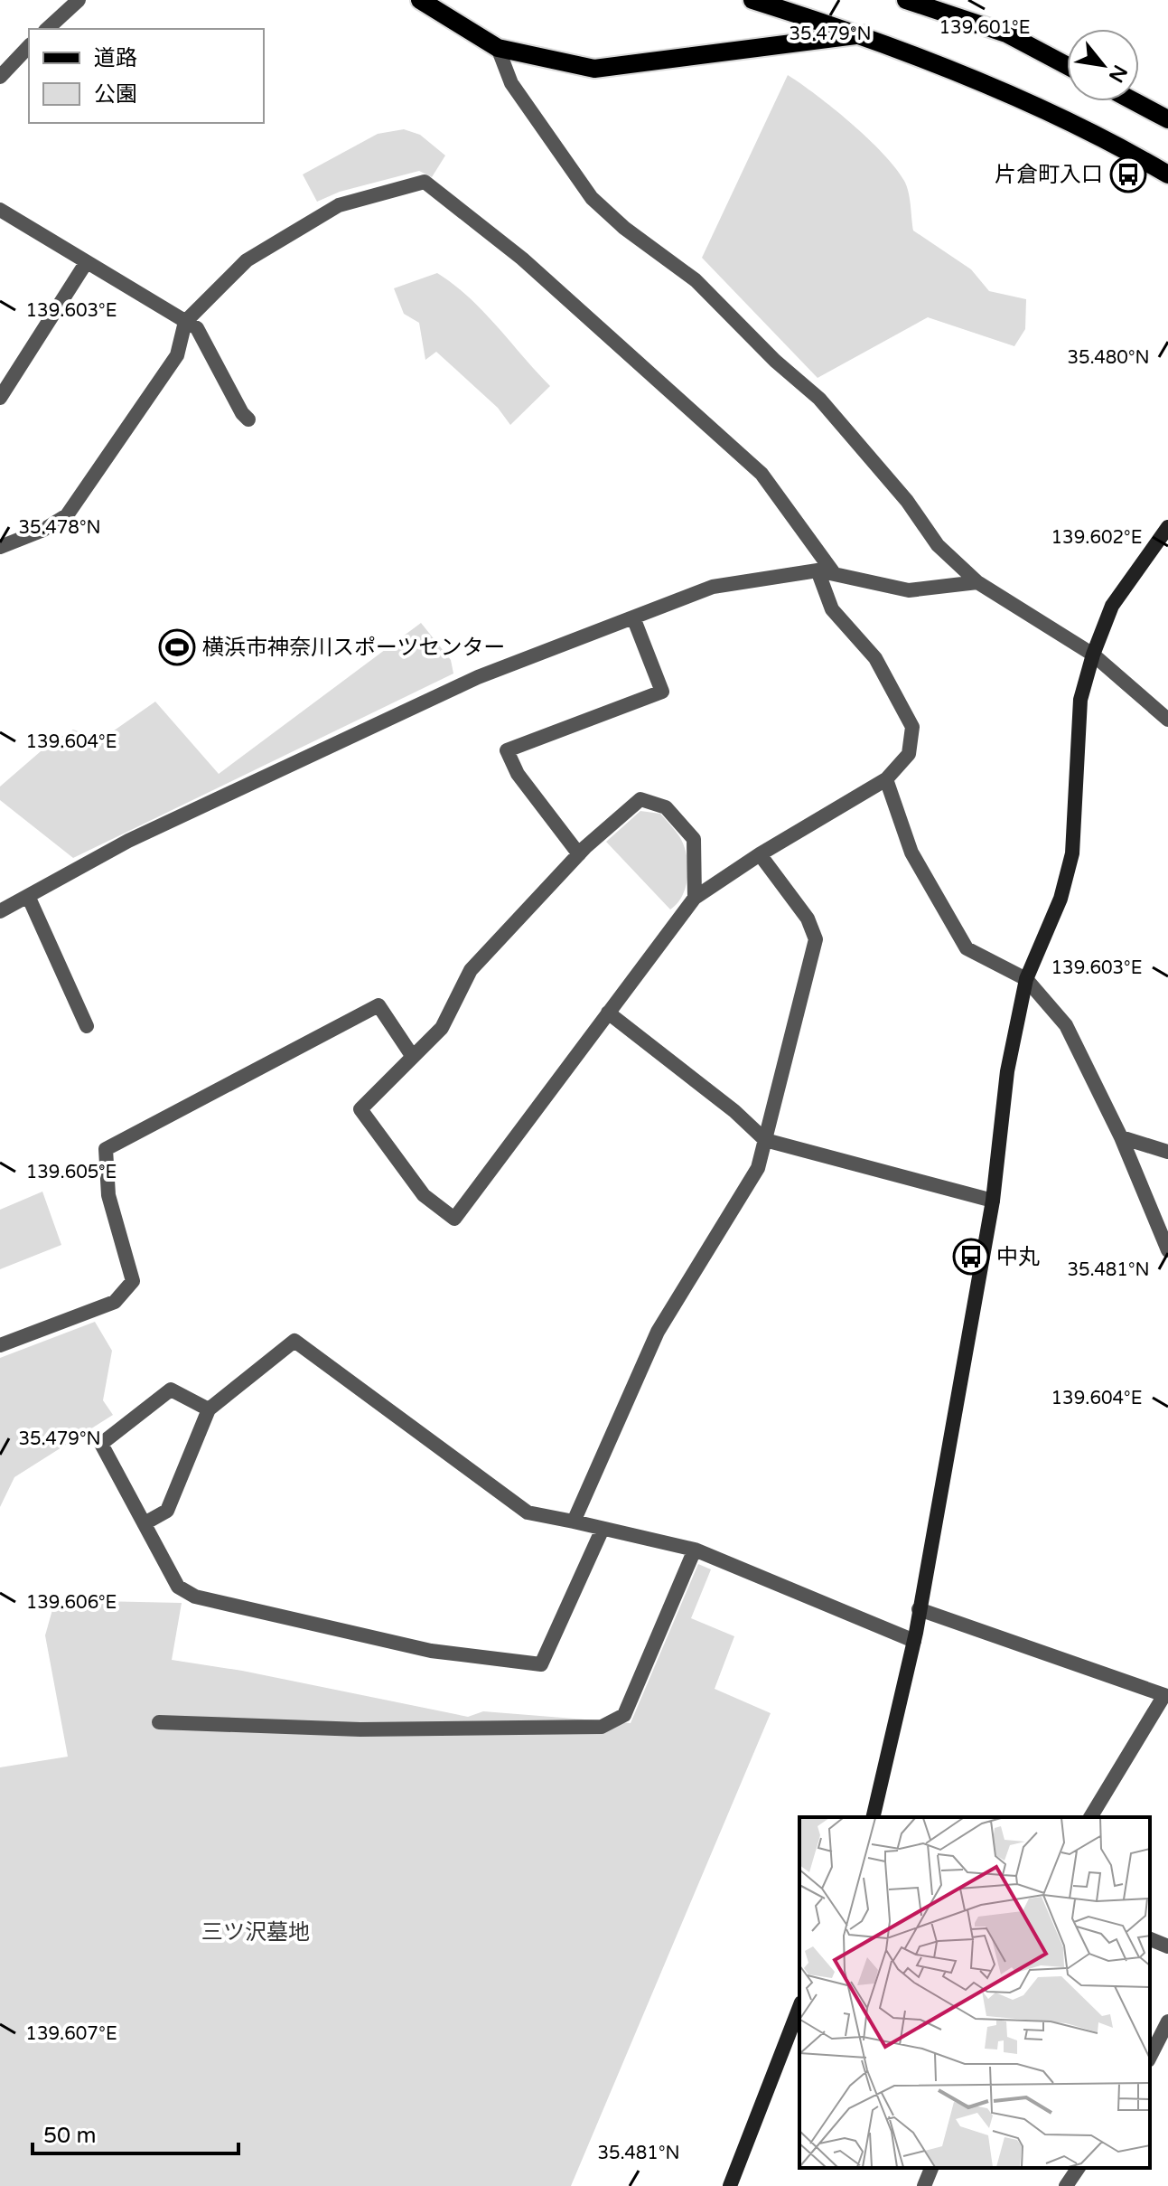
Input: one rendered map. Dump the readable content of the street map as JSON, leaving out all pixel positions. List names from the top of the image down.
{
  "parks": ["三ツ沢墓地"],
  "places": {
    "bus stop": ["片倉町入口", "中丸"],
    "sports": ["横浜市神奈川スポーツセンター"]
  },
  "legend": ["道路", "公園"],
  "scale_bar": "50 m",
  "north": "bottom right",
  "coordinates": [
    "139.601°E",
    "35.479°N",
    "139.603°E",
    "35.480°N",
    "35.478°N",
    "139.602°E",
    "139.604°E",
    "139.605°E",
    "35.481°N",
    "139.606°E",
    "139.607°E"
  ]
}
